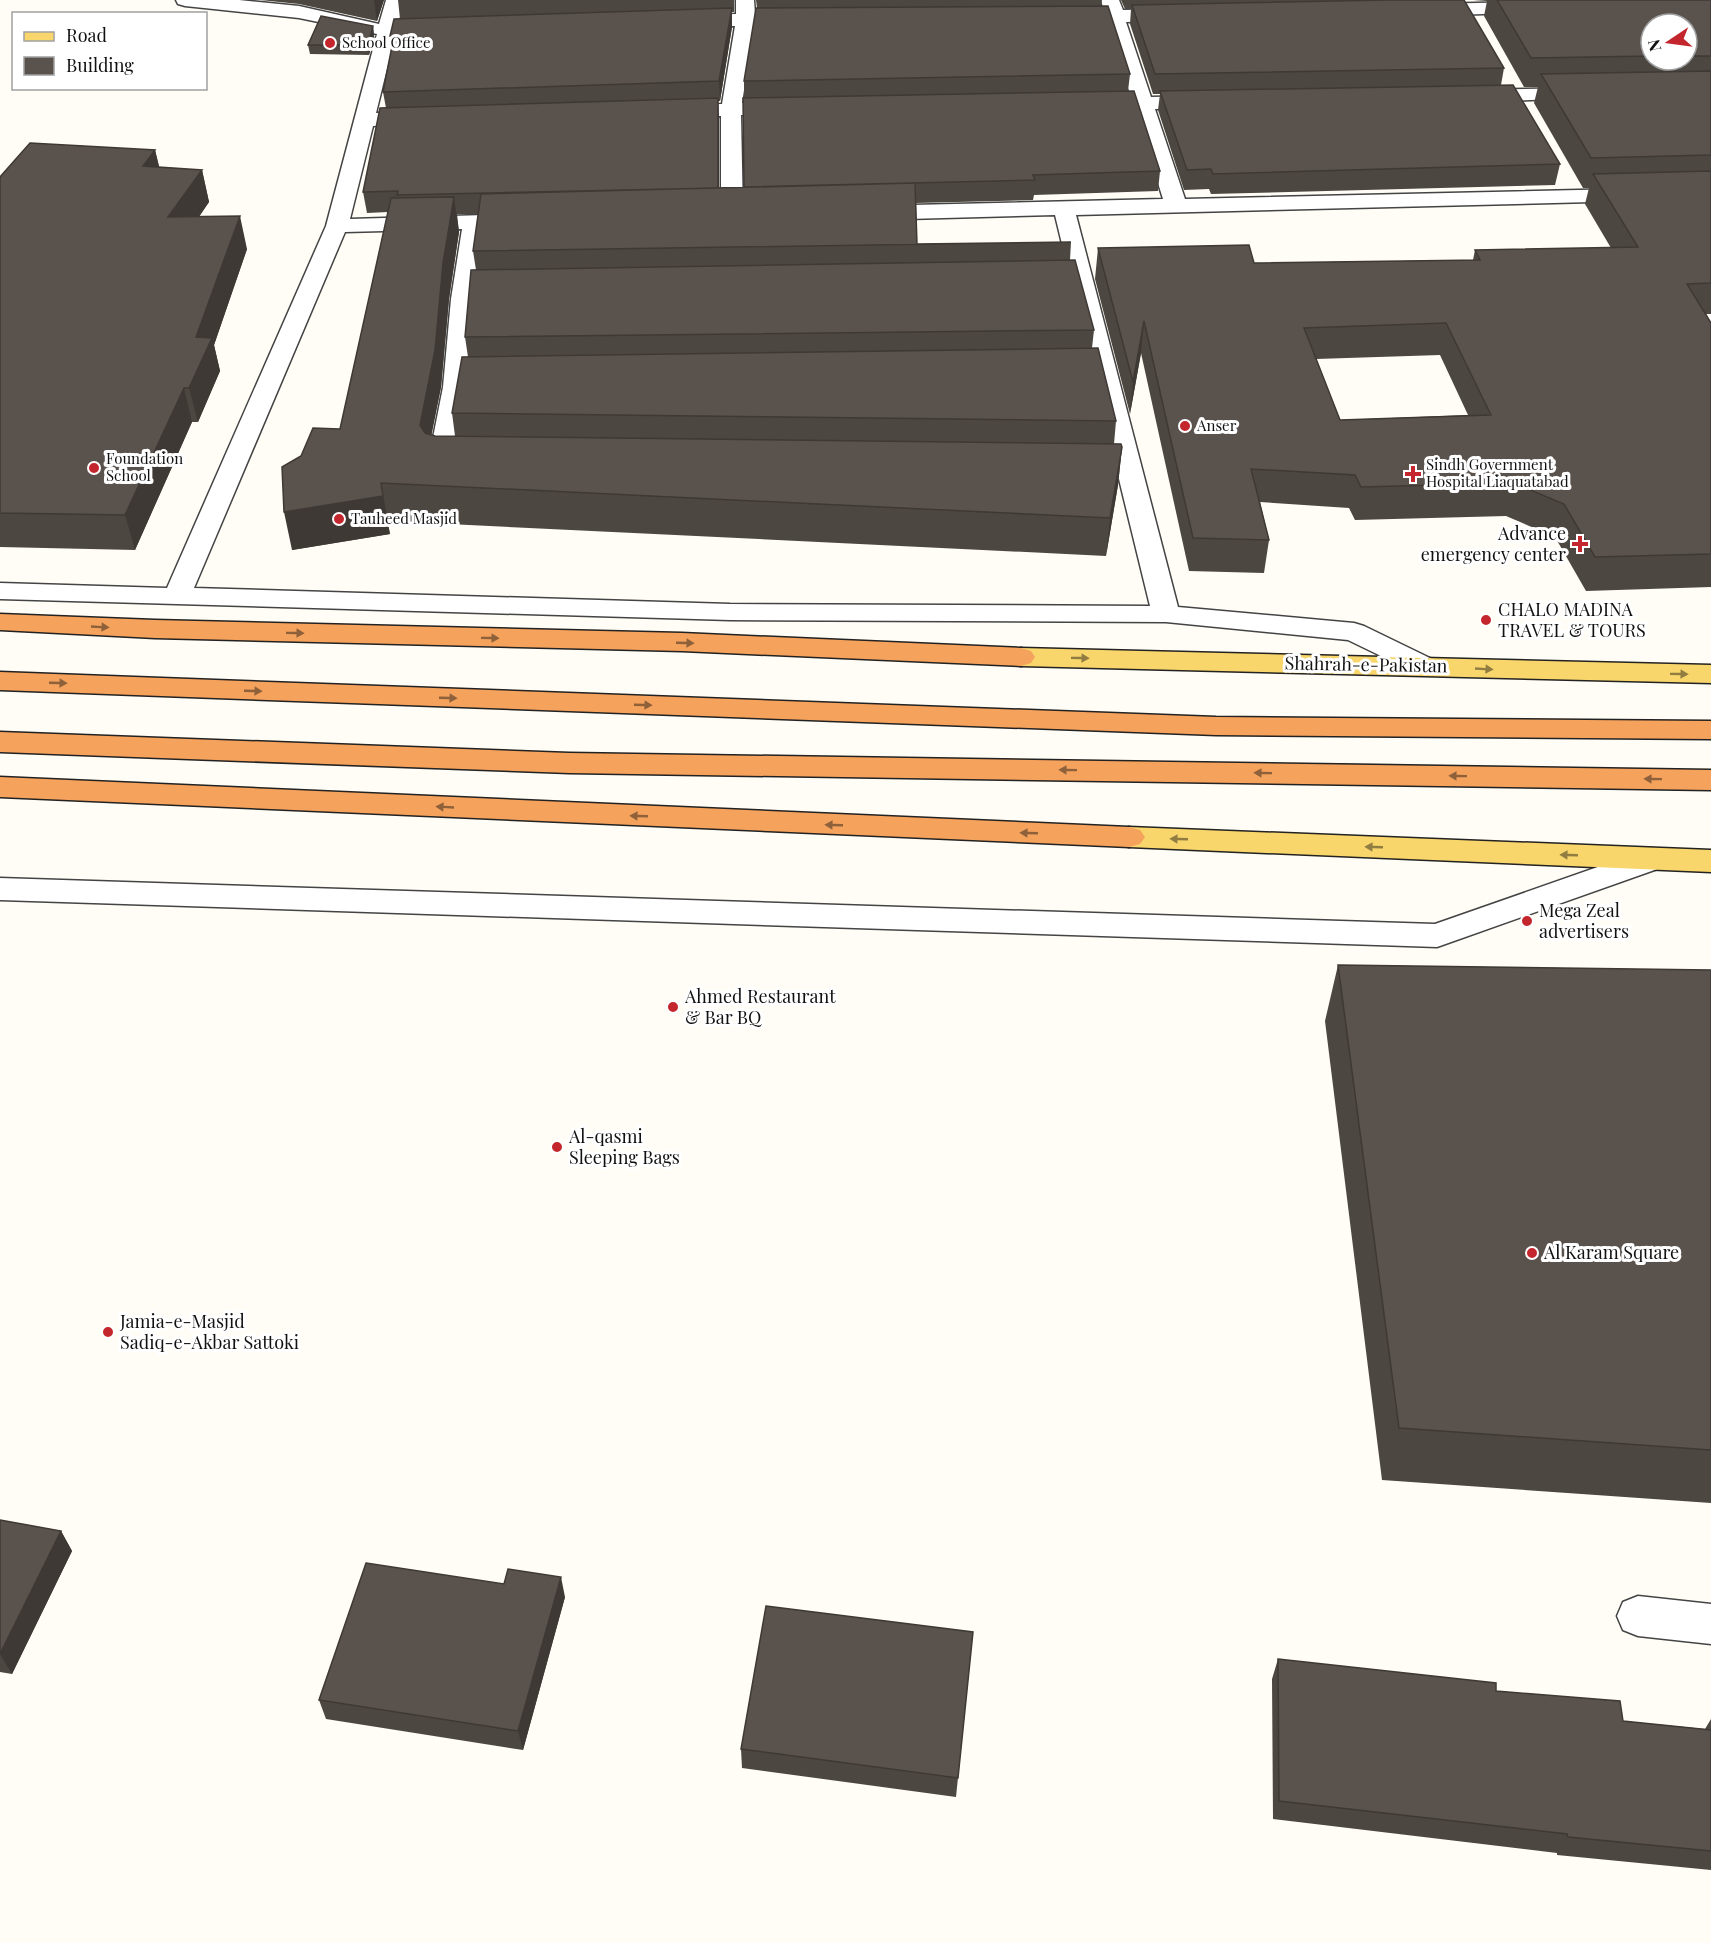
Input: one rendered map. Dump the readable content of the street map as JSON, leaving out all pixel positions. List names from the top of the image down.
{
  "streets": {
    "main road": ["Shahrah-e-Pakistan"]
  },
  "places": {
    "other": [
      "School Office",
      "Anser",
      "Foundation School",
      "Tauheed Masjid",
      "CHALO MADINA TRAVEL & TOURS",
      "Mega Zeal advertisers",
      "Ahmed Restaurant & Bar BQ",
      "Al-qasmi Sleeping Bags",
      "Al Karam Square",
      "Jamia-e-Masjid Sadiq-e-Akbar Sattoki"
    ],
    "health": ["Sindh Government Hospital Liaquatabad", "Advance emergency center"]
  },
  "legend": ["Road", "Building"],
  "north": "left"
}
